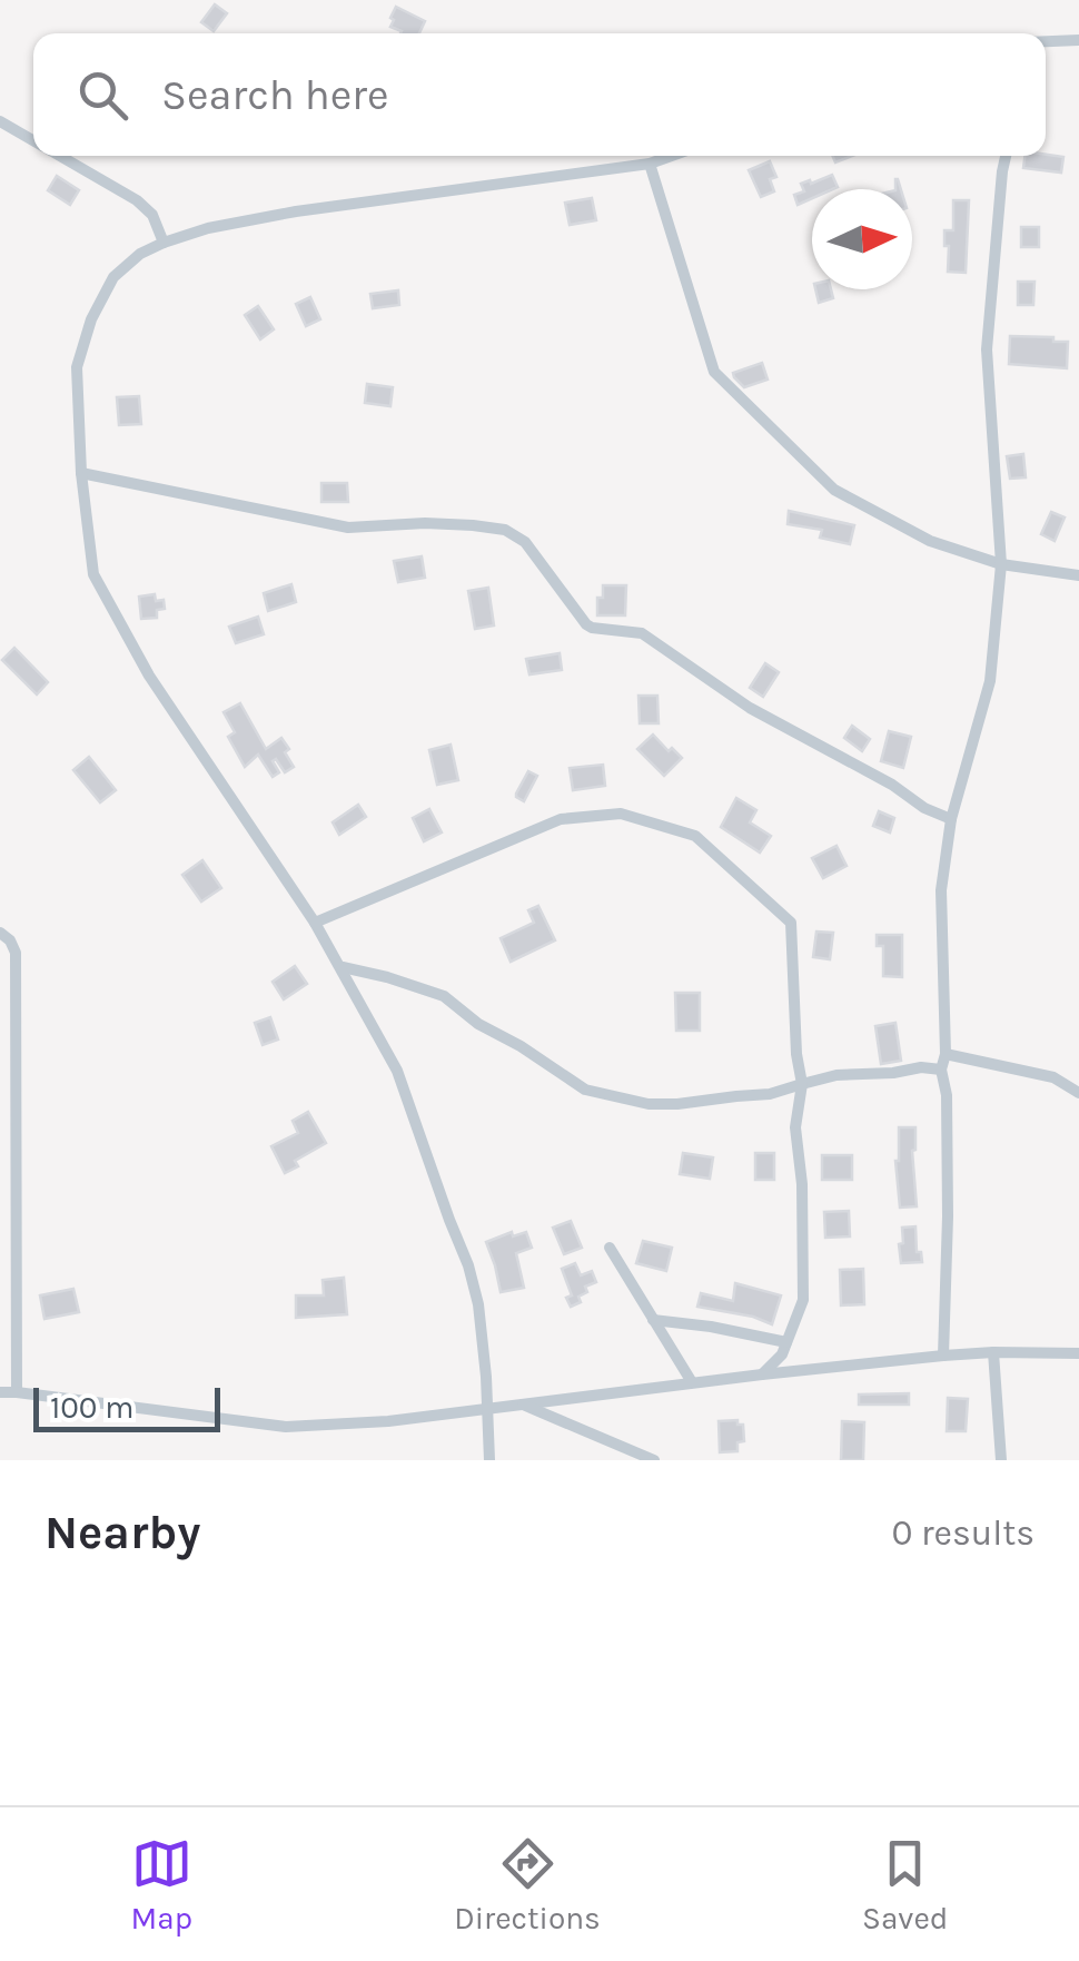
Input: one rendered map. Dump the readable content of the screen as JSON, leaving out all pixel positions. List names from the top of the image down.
{
  "scale_bar": "100 m",
  "north": "right",
  "page": {
    "search": "Search here",
    "scale": "100 m",
    "heading": ["Nearby", "0 results"],
    "nav": ["Map", "Directions", "Saved"]
  }
}
